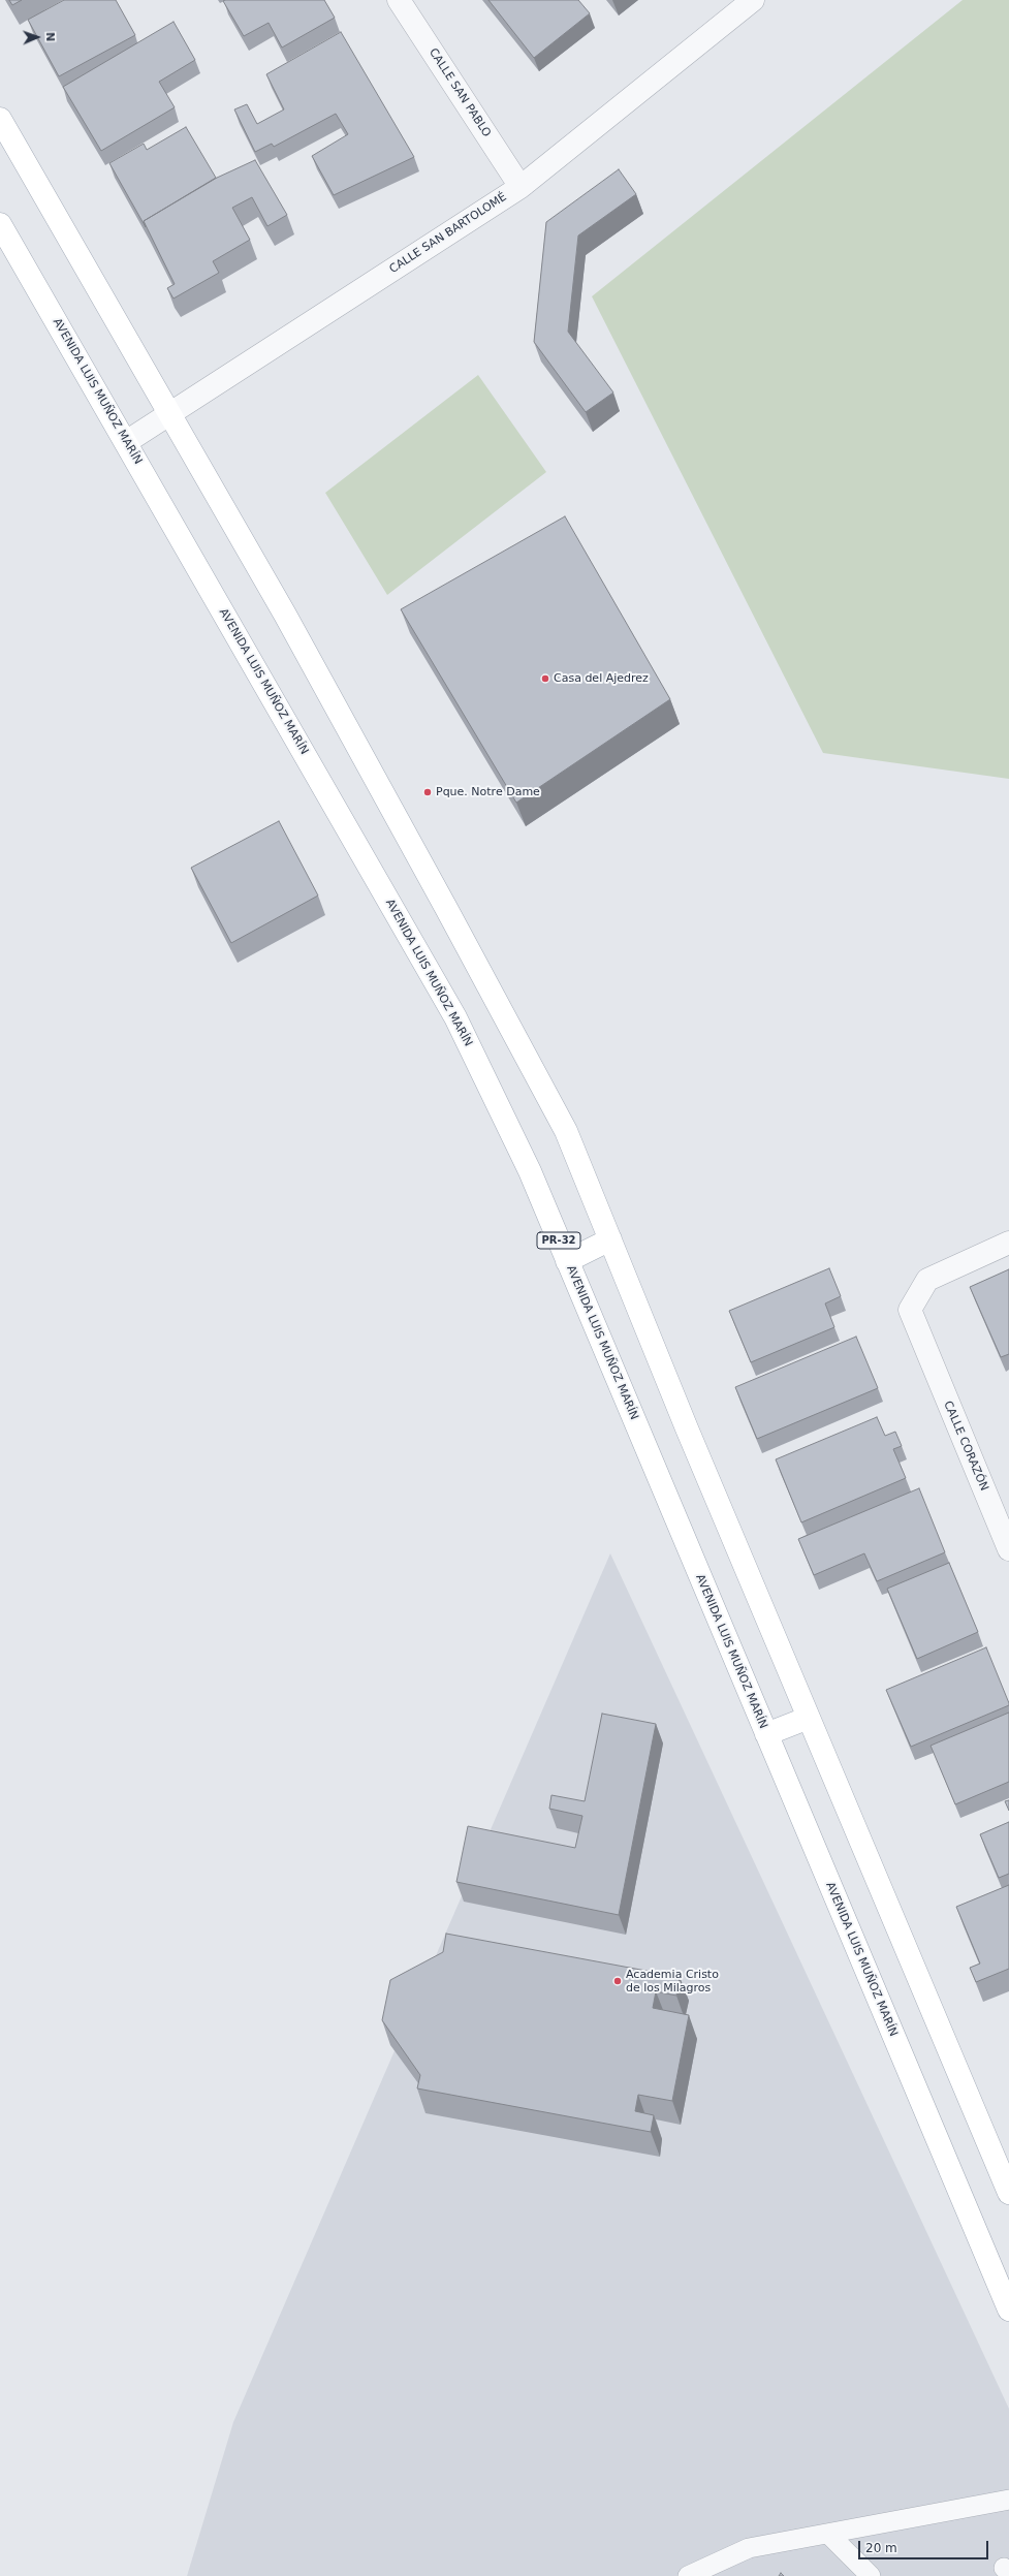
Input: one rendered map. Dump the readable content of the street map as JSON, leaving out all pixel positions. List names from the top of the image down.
{
  "streets": {
    "main road": ["AVENIDA LUIS MUÑOZ MARÍN", "PR-32"],
    "street": ["CALLE SAN PABLO", "CALLE SAN BARTOLOMÉ", "CALLE CORAZÓN"]
  },
  "crossings": [
    ["CALLE SAN PABLO", "CALLE SAN BARTOLOMÉ"],
    ["CALLE SAN BARTOLOMÉ", "AVENIDA LUIS MUÑOZ MARÍN"]
  ],
  "places": ["Casa del Ajedrez", "Pque. Notre Dame", "Academia Cristo de los Milagros"],
  "scale_bar": "20 m",
  "north": "right"
}
